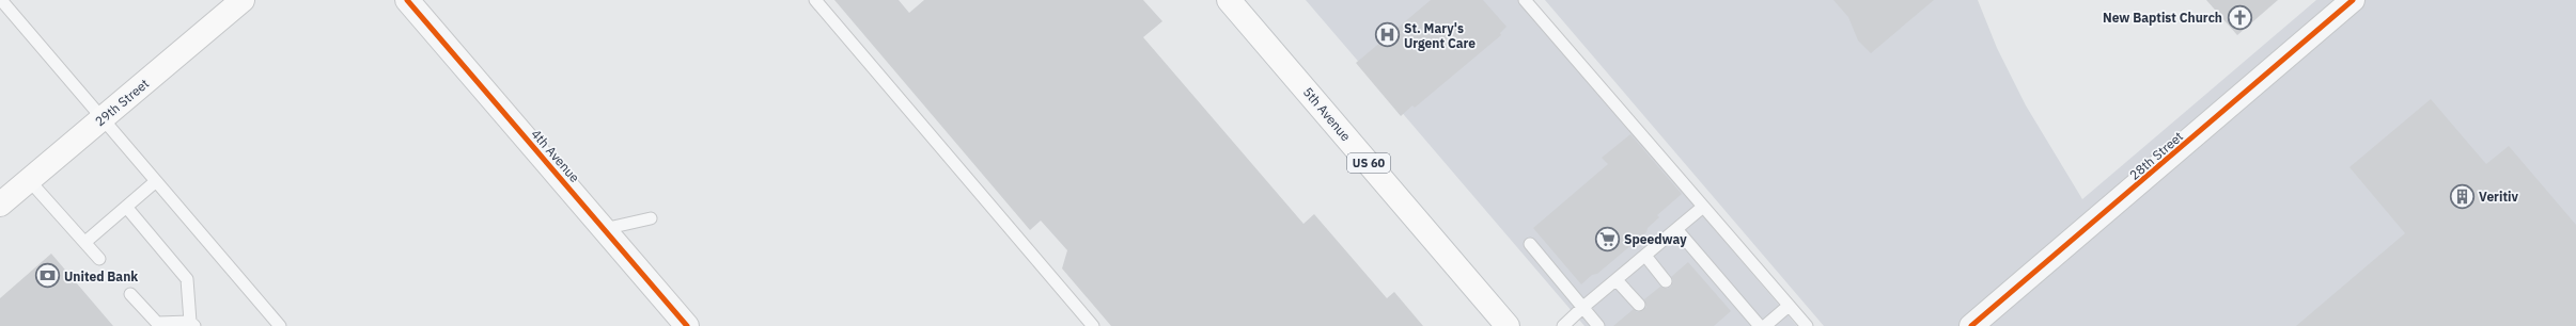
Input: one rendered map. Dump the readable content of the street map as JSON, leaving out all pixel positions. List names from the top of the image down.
{
  "streets": {
    "main road": ["29th Street", "5th Avenue", "US 60"],
    "street": ["4th Avenue", "28th Street"]
  },
  "places": {
    "church": ["New Baptist Church"],
    "hospital": ["St. Mary's Urgent Care"],
    "building": ["Veritiv"],
    "supermarket": ["Speedway"],
    "bank": ["United Bank"]
  }
}
